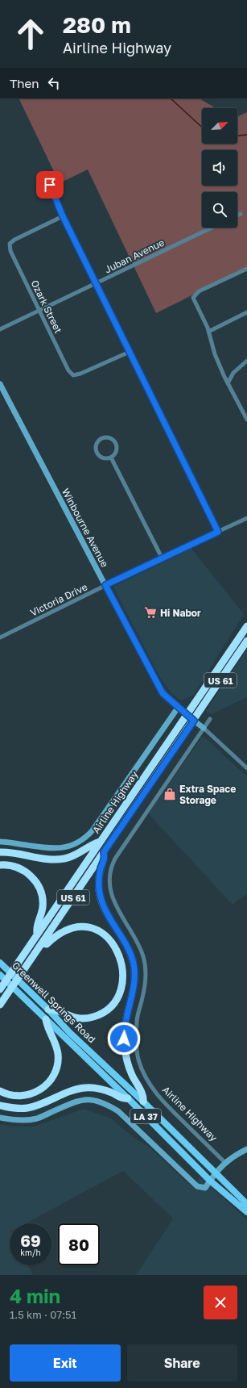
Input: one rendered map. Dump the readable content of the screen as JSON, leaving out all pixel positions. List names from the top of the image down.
{
  "streets": {
    "highway": ["US 61", "Airline Highway"],
    "main road": ["Greenwell Springs Road", "LA 37"],
    "street": [
      "Juban Avenue",
      "Ozark Street",
      "Winbourne Avenue",
      "Victoria Drive"
    ]
  },
  "crossings": [
    ["Juban Avenue", "Ozark Street"],
    ["Winbourne Avenue", "Victoria Drive"],
    ["Winbourne Avenue", "Airline Highway"]
  ],
  "places": {
    "supermarket": ["Hi Nabor"],
    "shop": ["Extra Space Storage"]
  },
  "north": "top right",
  "page": {
    "turn": ["280 m", "Airline Highway"],
    "then": "Then",
    "speed": "69 km/h",
    "limit": "80",
    "heading": ["4 min", "1.5 km · 07:51"],
    "buttons": ["Exit", "Share"]
  }
}
